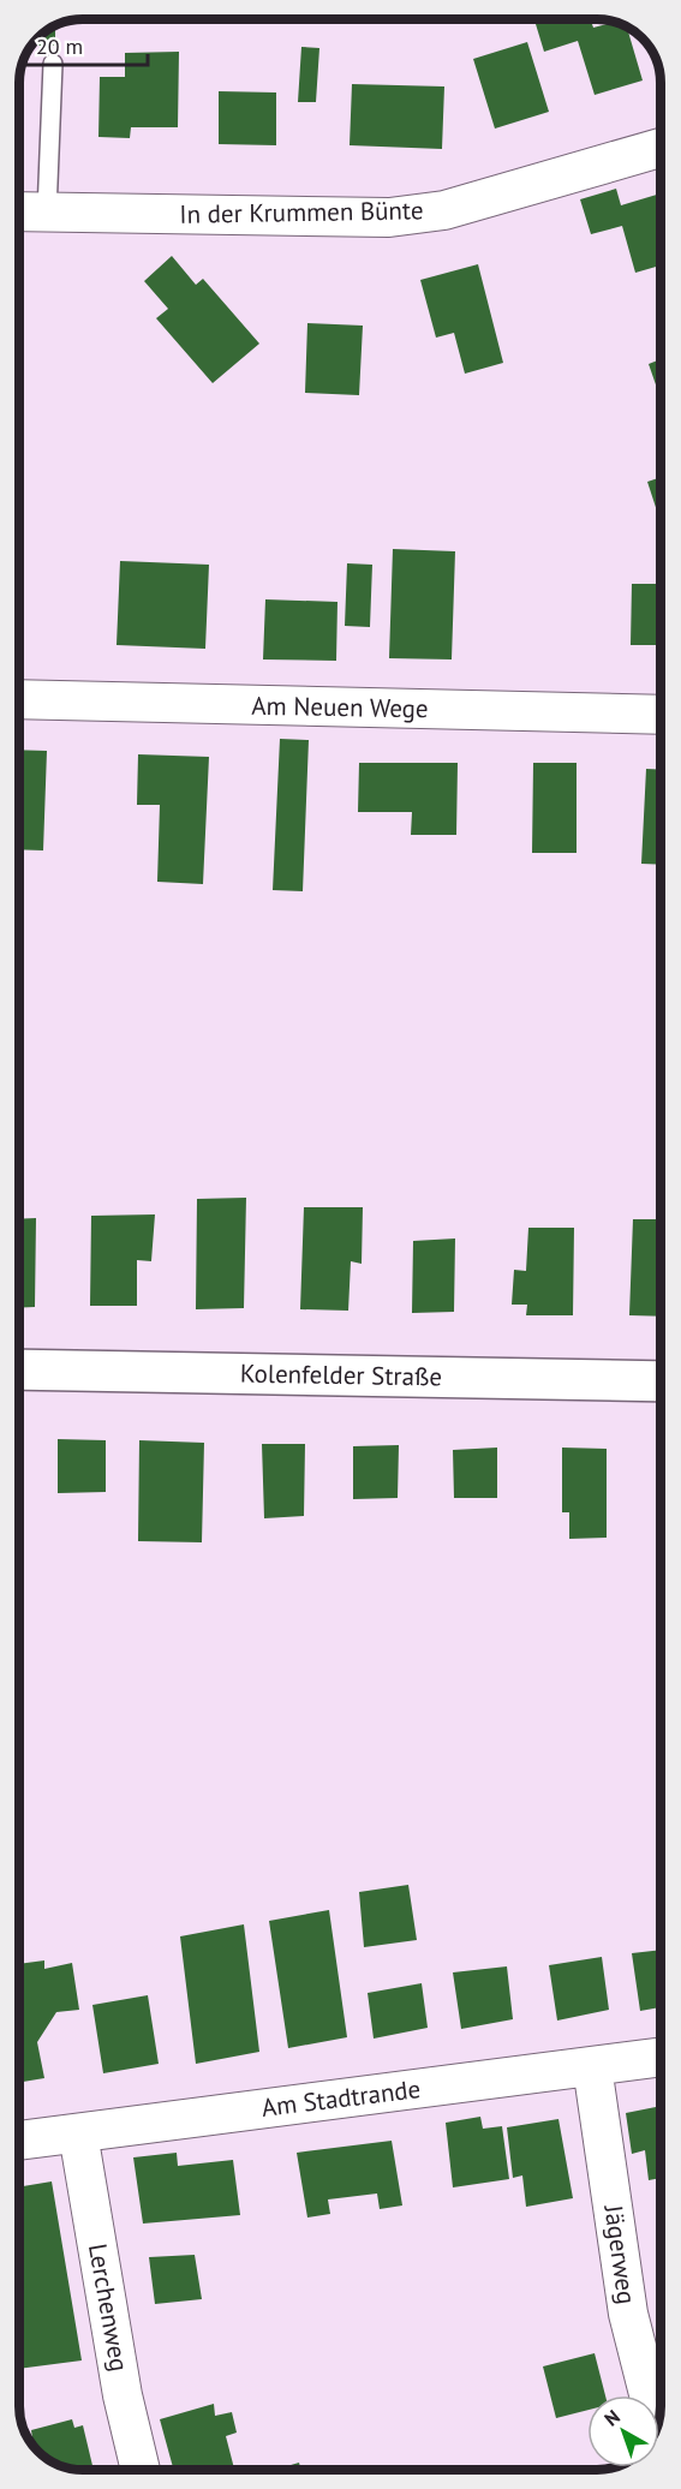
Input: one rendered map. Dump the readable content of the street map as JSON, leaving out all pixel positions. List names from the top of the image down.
{
  "streets": {
    "main road": ["Kolenfelder Straße"],
    "street": [
      "In der Krummen Bünte",
      "Am Neuen Wege",
      "Am Stadtrande",
      "Jägerweg",
      "Lerchenweg"
    ]
  },
  "crossings": [
    ["Am Stadtrande", "Jägerweg"],
    ["Am Stadtrande", "Lerchenweg"]
  ],
  "scale_bar": "20 m",
  "north": "top left"
}
